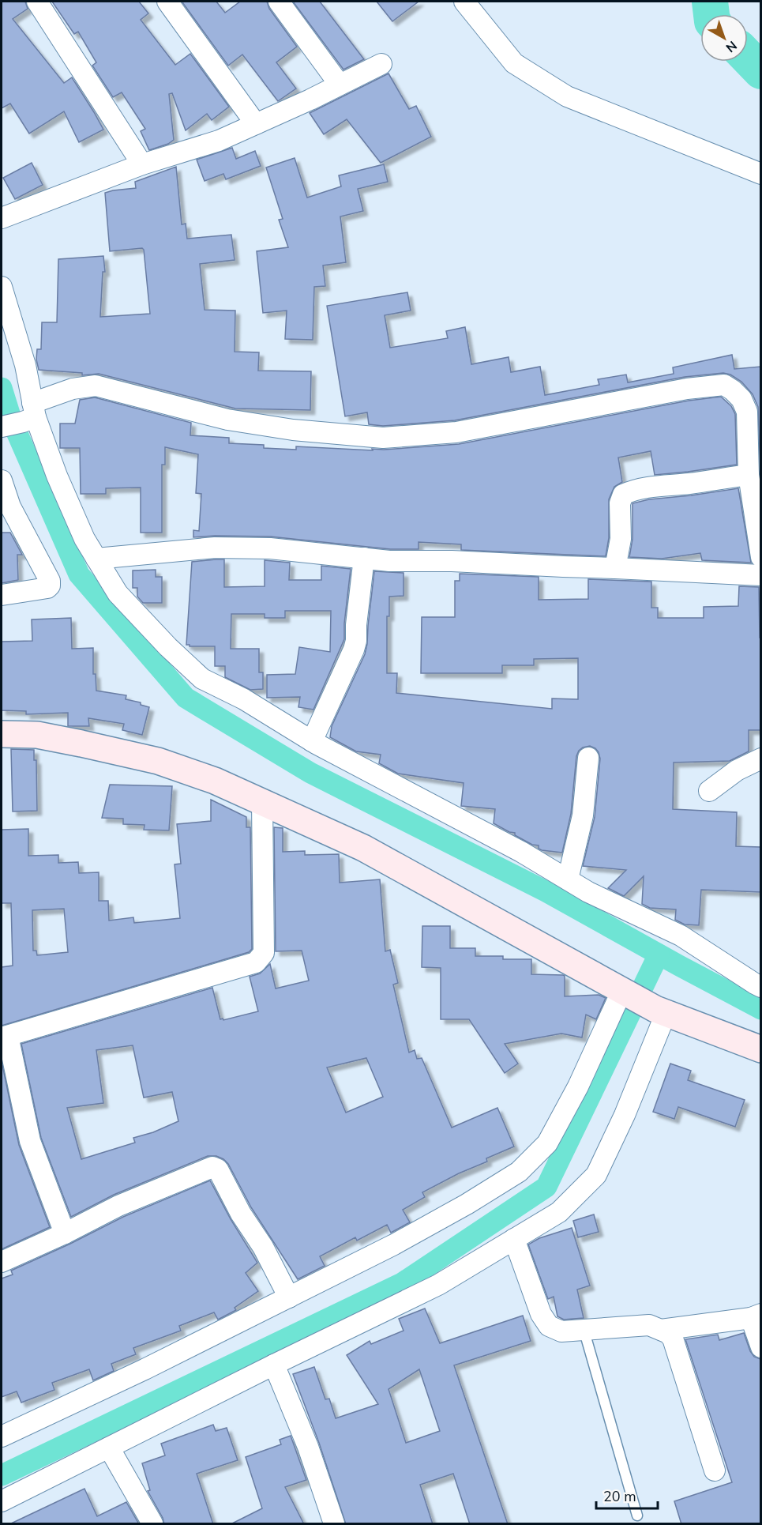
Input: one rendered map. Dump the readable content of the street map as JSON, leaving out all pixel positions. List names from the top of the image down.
{
  "scale_bar": "20 m",
  "north": "bottom right"
}
